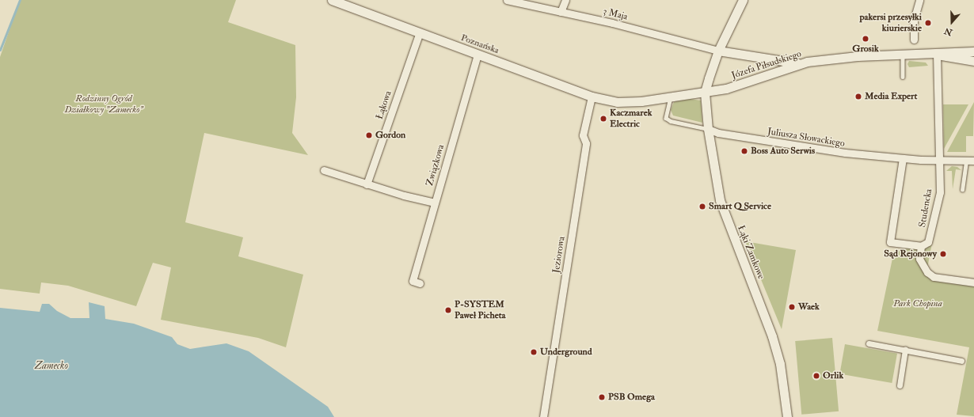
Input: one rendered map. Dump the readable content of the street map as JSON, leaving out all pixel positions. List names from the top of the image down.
{
  "streets": {
    "street": [
      "3 Maja",
      "Poznańska",
      "Józefa Piłsudskiego",
      "Łąkowa",
      "Juliusza Słowackiego",
      "Związkowa",
      "Studencka",
      "Łąki Zamkowe",
      "Jeziorowa"
    ]
  },
  "crossings": [
    ["Poznańska", "Józefa Piłsudskiego"],
    ["Poznańska", "Łąkowa"],
    ["Poznańska", "Związkowa"],
    ["Poznańska", "Jeziorowa"],
    ["Józefa Piłsudskiego", "Studencka"],
    ["Józefa Piłsudskiego", "Łąki Zamkowe"],
    ["Juliusza Słowackiego", "Studencka"],
    ["Juliusza Słowackiego", "Łąki Zamkowe"]
  ],
  "water": ["Zamecko"],
  "parks": ["Rodzinny Ogród Działkowy \"Zamecko\"", "Park Chopina"],
  "places": [
    "pakersi przesyłki kiurierskie",
    "Grosik",
    "Media Expert",
    "Kaczmarek Electric",
    "Gordon",
    "Boss Auto Serwis",
    "Smart Q Service",
    "Sąd Rejonowy",
    "Waek",
    "P-SYSTEM Paweł Picheta",
    "Underground",
    "Orlik",
    "PSB Omega"
  ],
  "north": "bottom"
}
